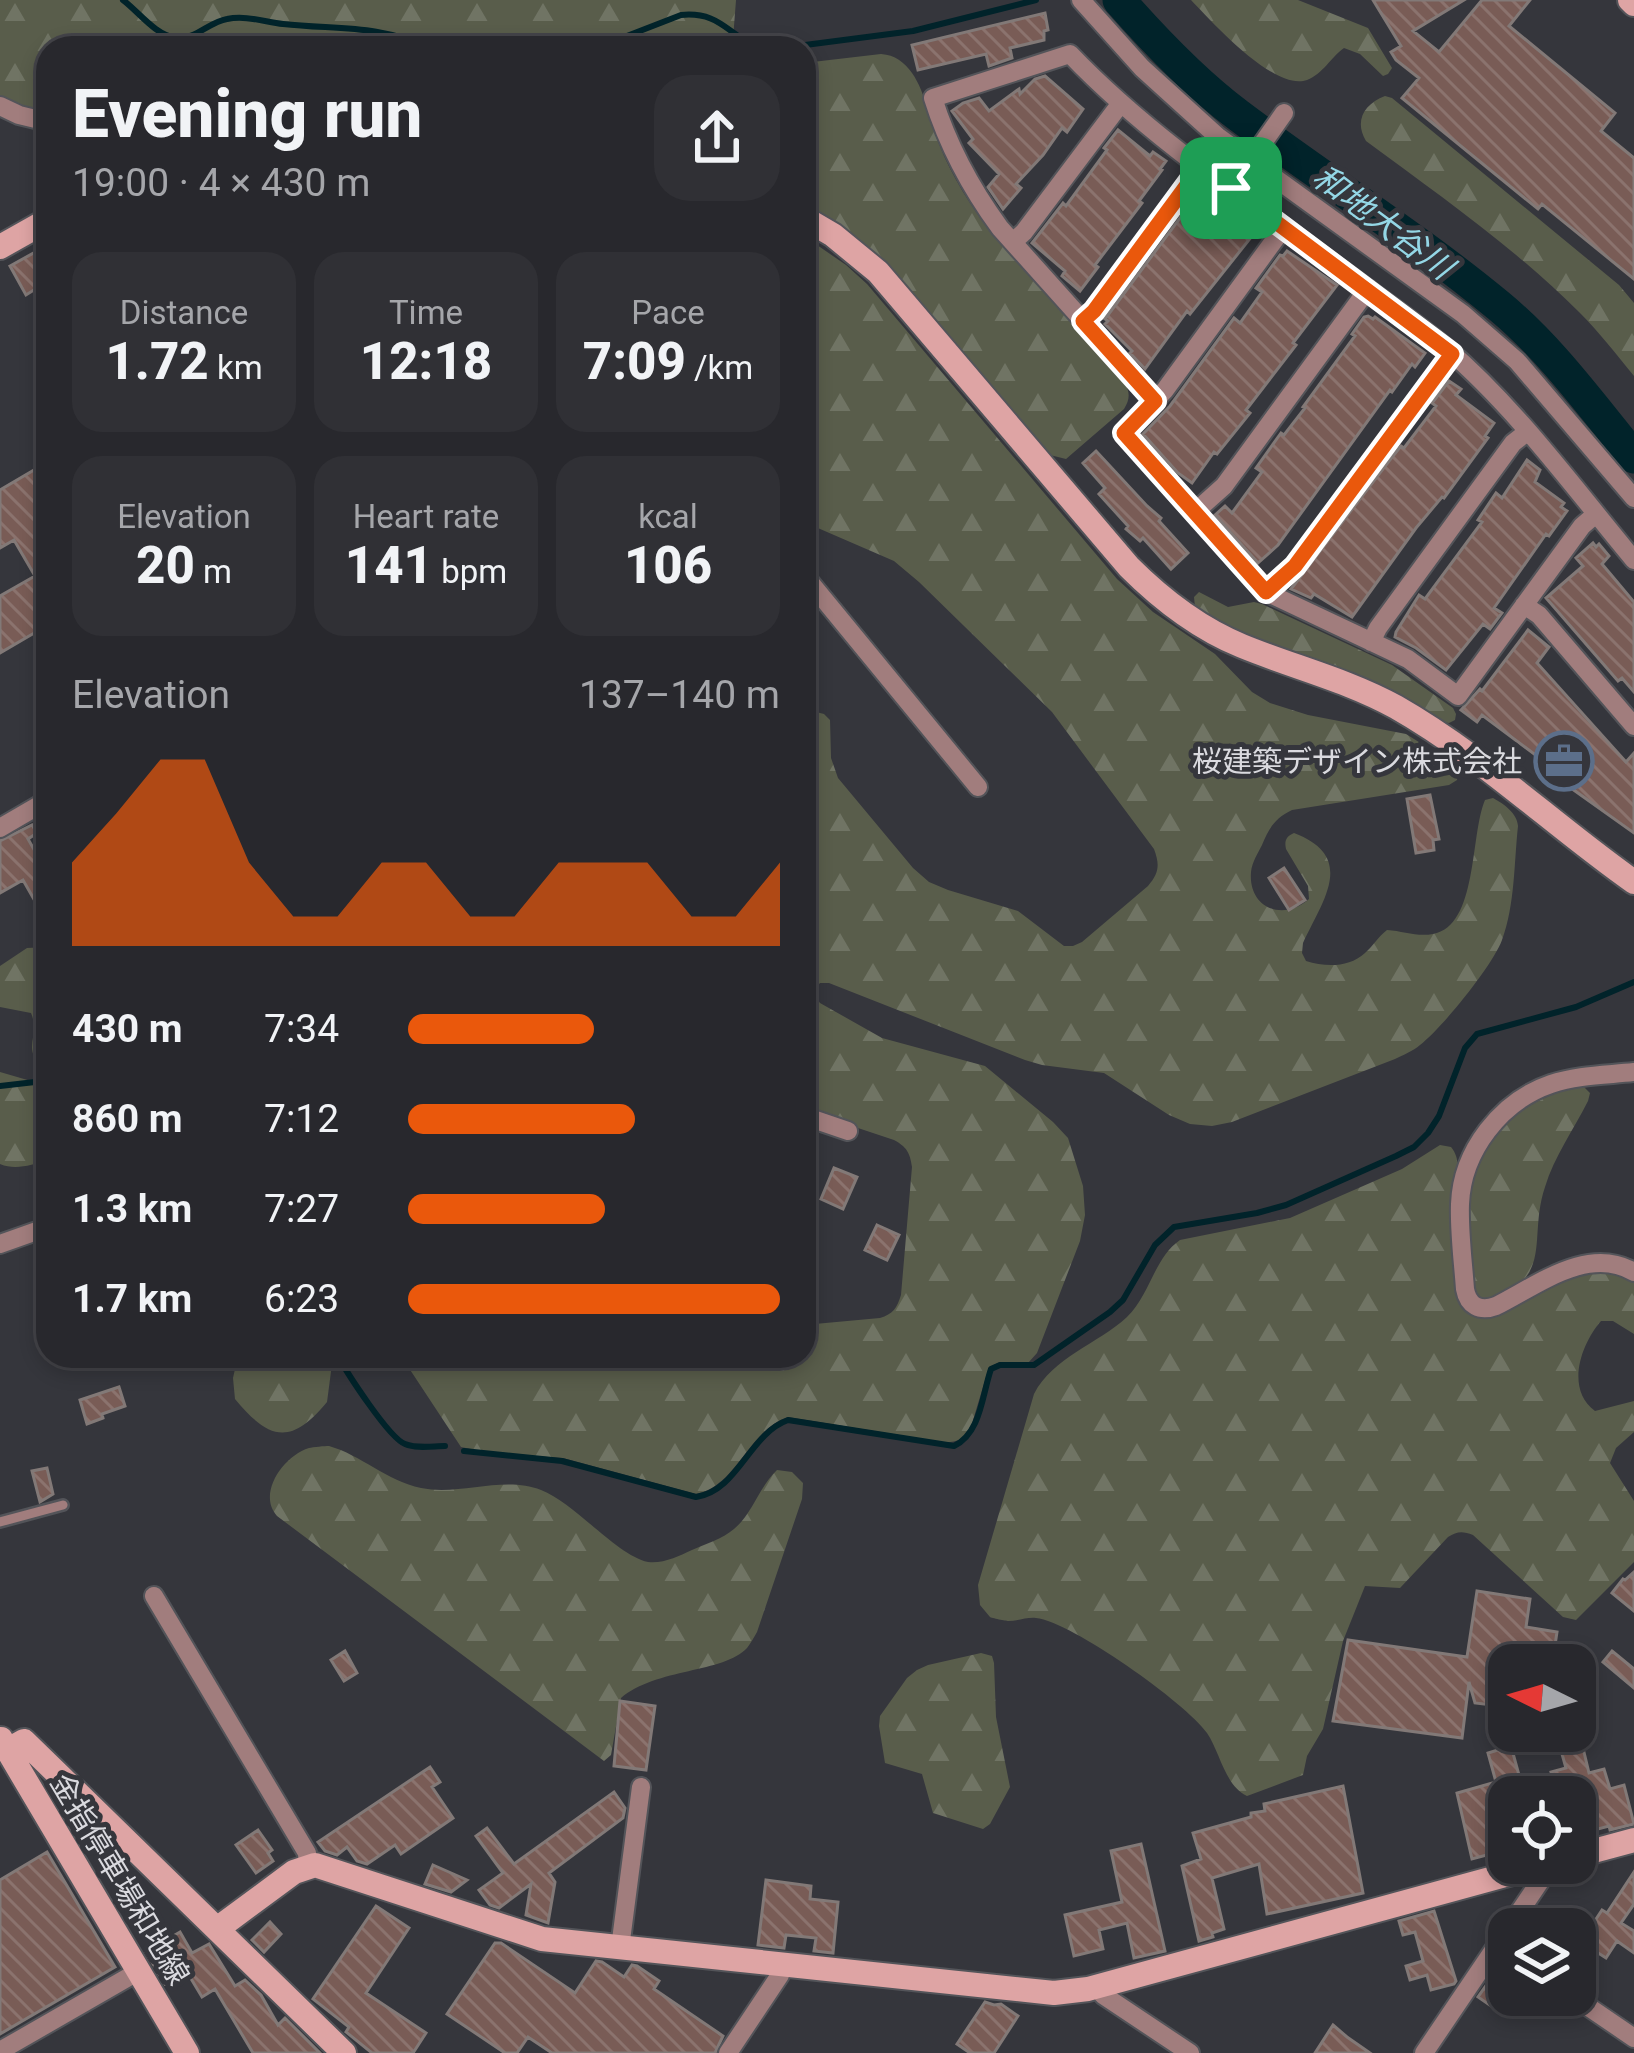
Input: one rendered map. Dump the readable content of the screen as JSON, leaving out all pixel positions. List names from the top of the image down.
{
  "streets": {
    "street": ["金指停車場和地線"]
  },
  "water": ["和地大谷川"],
  "places": {
    "office": ["桜建築デザイン株式会社"]
  },
  "north": "left",
  "page": {
    "heading": ["Evening run", "19:00 · 4 × 430 m"],
    "stats": [
      ["Distance", "1.72 km"],
      ["Time", "12:18"],
      ["Pace", "7:09 /km"],
      ["Elevation", "20 m"],
      ["Heart rate", "141 bpm"],
      ["kcal", "106"]
    ],
    "chart": ["Elevation", "137–140 m"],
    "list": [
      {
        "name": "430 m",
        "note": "7:34"
      },
      {
        "name": "860 m",
        "note": "7:12"
      },
      {
        "name": "1.3 km",
        "note": "7:27"
      },
      {
        "name": "1.7 km",
        "note": "6:23"
      }
    ]
  }
}
